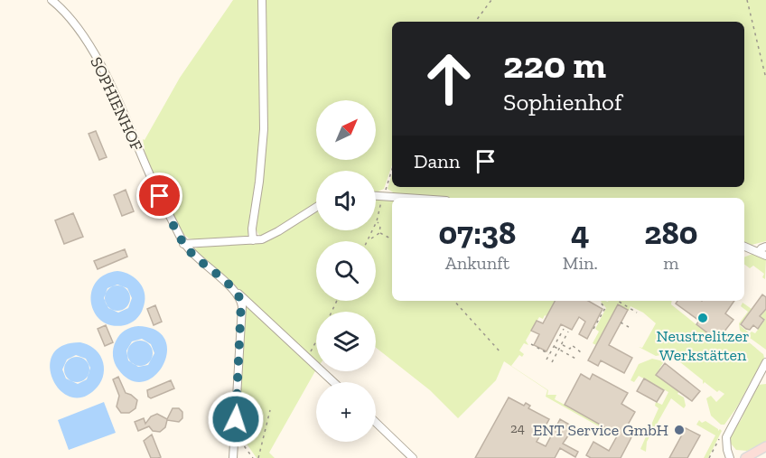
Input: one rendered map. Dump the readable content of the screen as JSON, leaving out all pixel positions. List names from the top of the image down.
{
  "streets": {
    "street": ["SOPHIENHOF"]
  },
  "places": ["Neustrelitzer Werkstätten", "ENT Service GmbH"],
  "house_numbers": ["24"],
  "north": "top right",
  "page": {
    "turn": ["220 m", "Sophienhof"],
    "map_buttons": "+",
    "then": "Dann",
    "eta": [
      "07:38",
      "Ankunft",
      "4",
      "Min.",
      "280",
      "m"
    ]
  }
}
